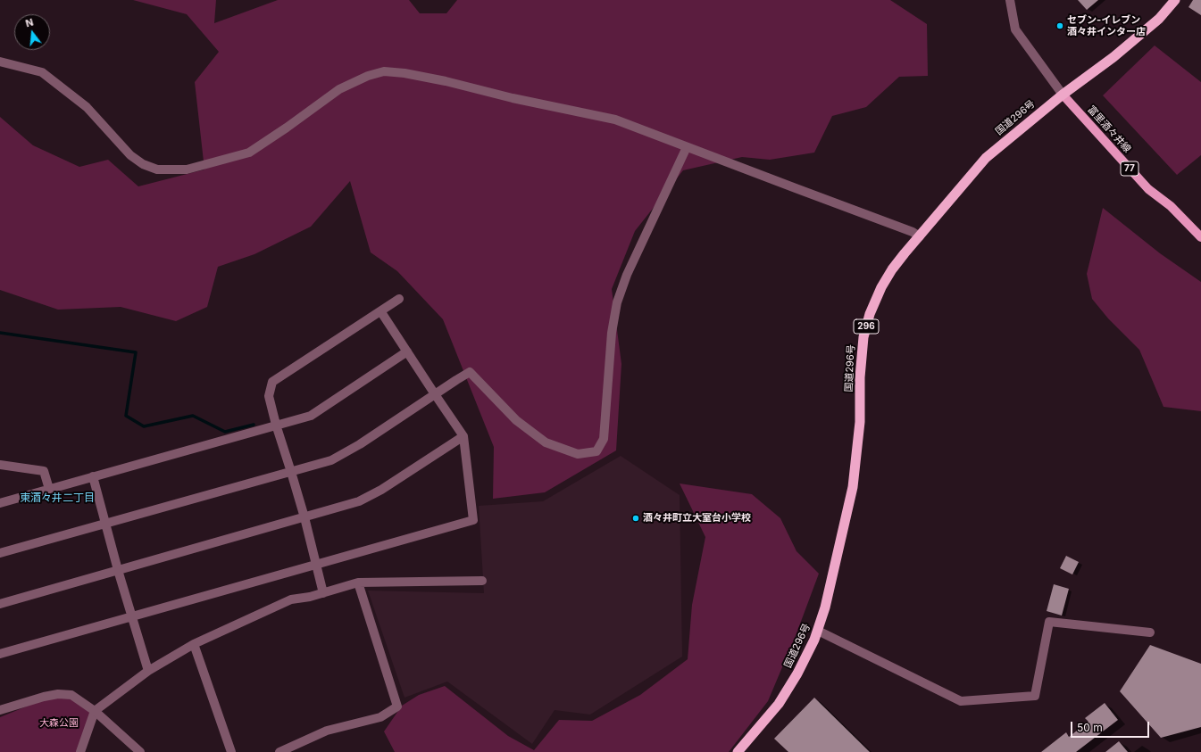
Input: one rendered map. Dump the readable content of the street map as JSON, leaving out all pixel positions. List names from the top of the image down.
{
  "streets": {
    "highway": ["国道296号", "296"],
    "main road": ["富里酒々井線", "77"]
  },
  "crossings": [
    ["国道296号", "富里酒々井線"]
  ],
  "districts": ["東酒々井二丁目"],
  "parks": ["大森公園"],
  "places": ["セブン-イレブン 酒々井インター店", "酒々井町立大室台小学校"],
  "scale_bar": "50 m",
  "north": "top"
}
